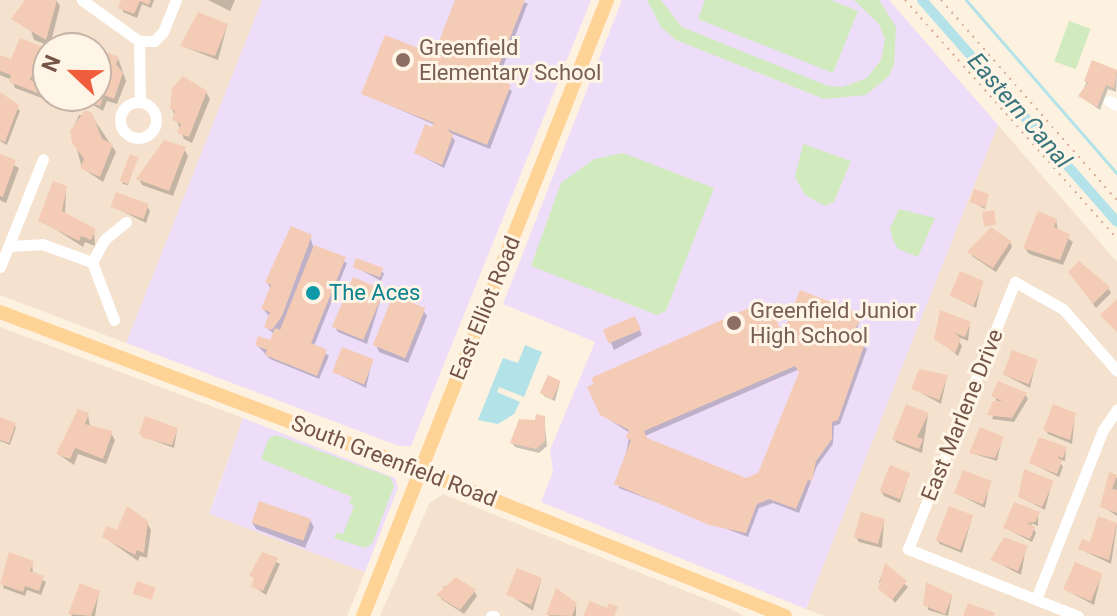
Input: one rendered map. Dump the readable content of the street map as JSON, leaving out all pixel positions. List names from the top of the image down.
{
  "streets": {
    "main road": ["East Elliot Road", "South Greenfield Road"],
    "street": ["East Marlene Drive"]
  },
  "crossings": [
    ["East Elliot Road", "South Greenfield Road"]
  ],
  "water": ["Eastern Canal"],
  "places": ["Greenfield Elementary School", "The Aces", "Greenfield Junior High School"],
  "north": "left"
}
